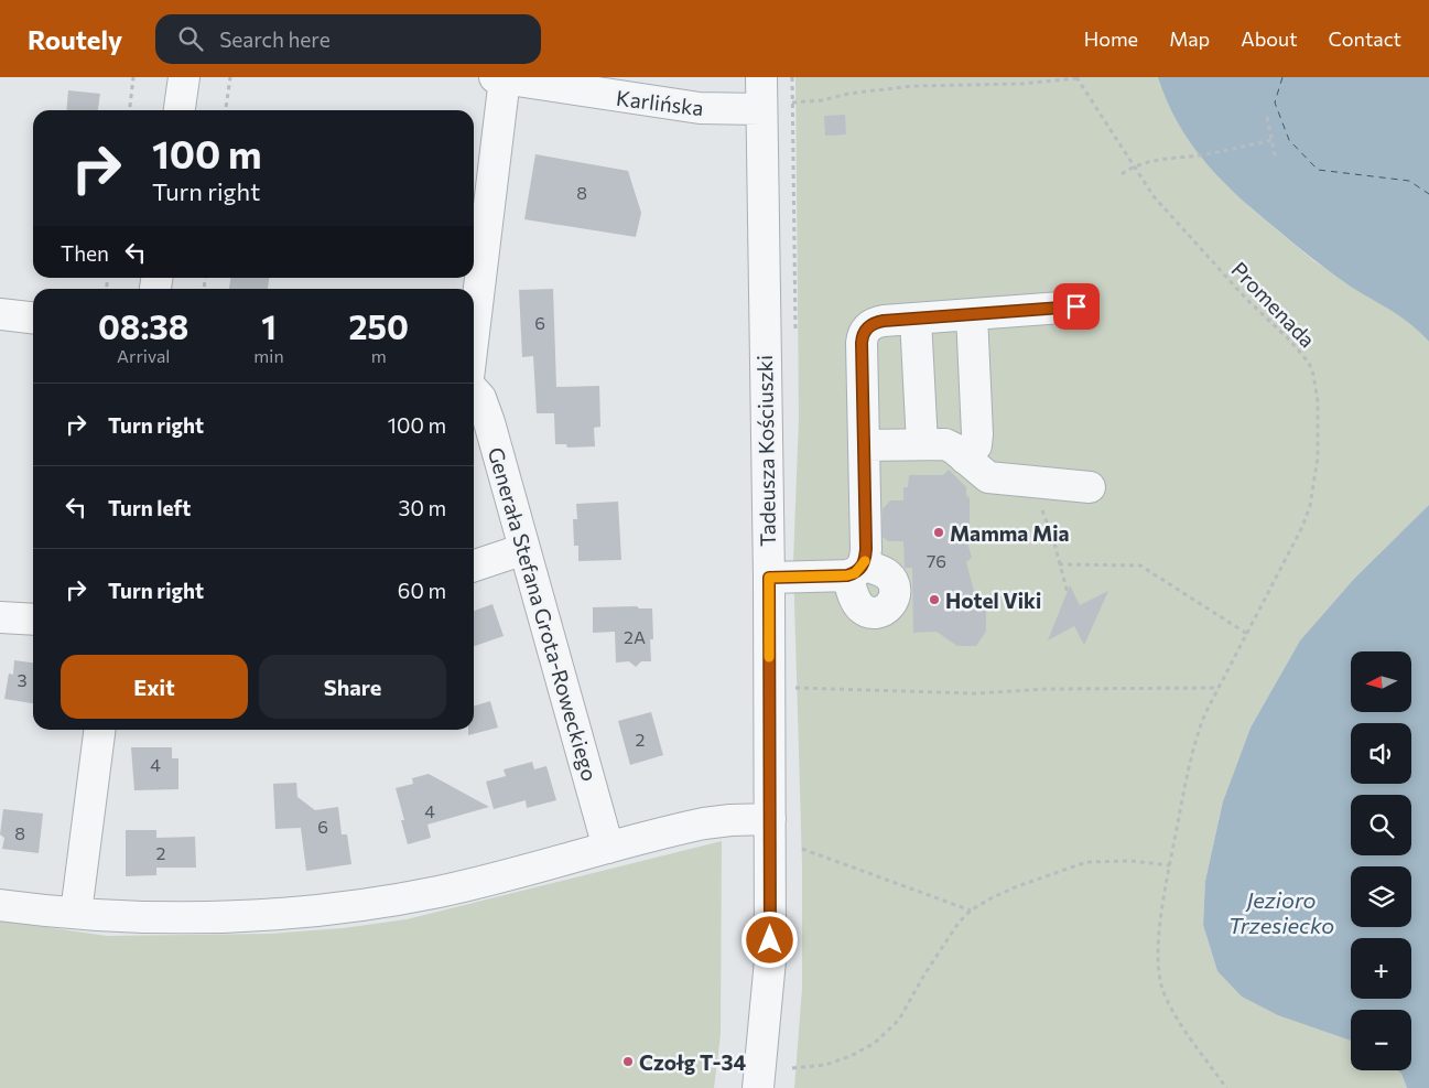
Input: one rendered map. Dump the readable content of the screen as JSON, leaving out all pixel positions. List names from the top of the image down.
{
  "streets": {
    "street": ["Karlińska", "Tadeusza Kościuszki", "Generała Stefana Grota-Roweckiego"],
    "path": ["Promenada"]
  },
  "crossings": [
    ["Karlińska", "Tadeusza Kościuszki"]
  ],
  "water": ["Jezioro Trzesiecko"],
  "places": ["Mamma Mia", "Hotel Viki", "Czołg T-34"],
  "house_numbers": [
    "8",
    "6",
    "76",
    "2A",
    "3",
    "2",
    "4",
    "4",
    "6",
    "8",
    "2"
  ],
  "north": "left",
  "page": {
    "header": "Routely",
    "search": "Search here",
    "nav": [
      "Home",
      "Map",
      "About",
      "Contact"
    ],
    "turn": ["100 m", "Turn right"],
    "then": "Then",
    "eta": [
      "08:38",
      "Arrival",
      "1",
      "min",
      "250",
      "m"
    ],
    "list": [
      {
        "name": "Turn right",
        "value": "100 m"
      },
      {
        "name": "Turn left",
        "value": "30 m"
      },
      {
        "name": "Turn right",
        "value": "60 m"
      }
    ],
    "buttons": ["Exit", "Share"],
    "map_buttons": ["+", "−"]
  }
}
